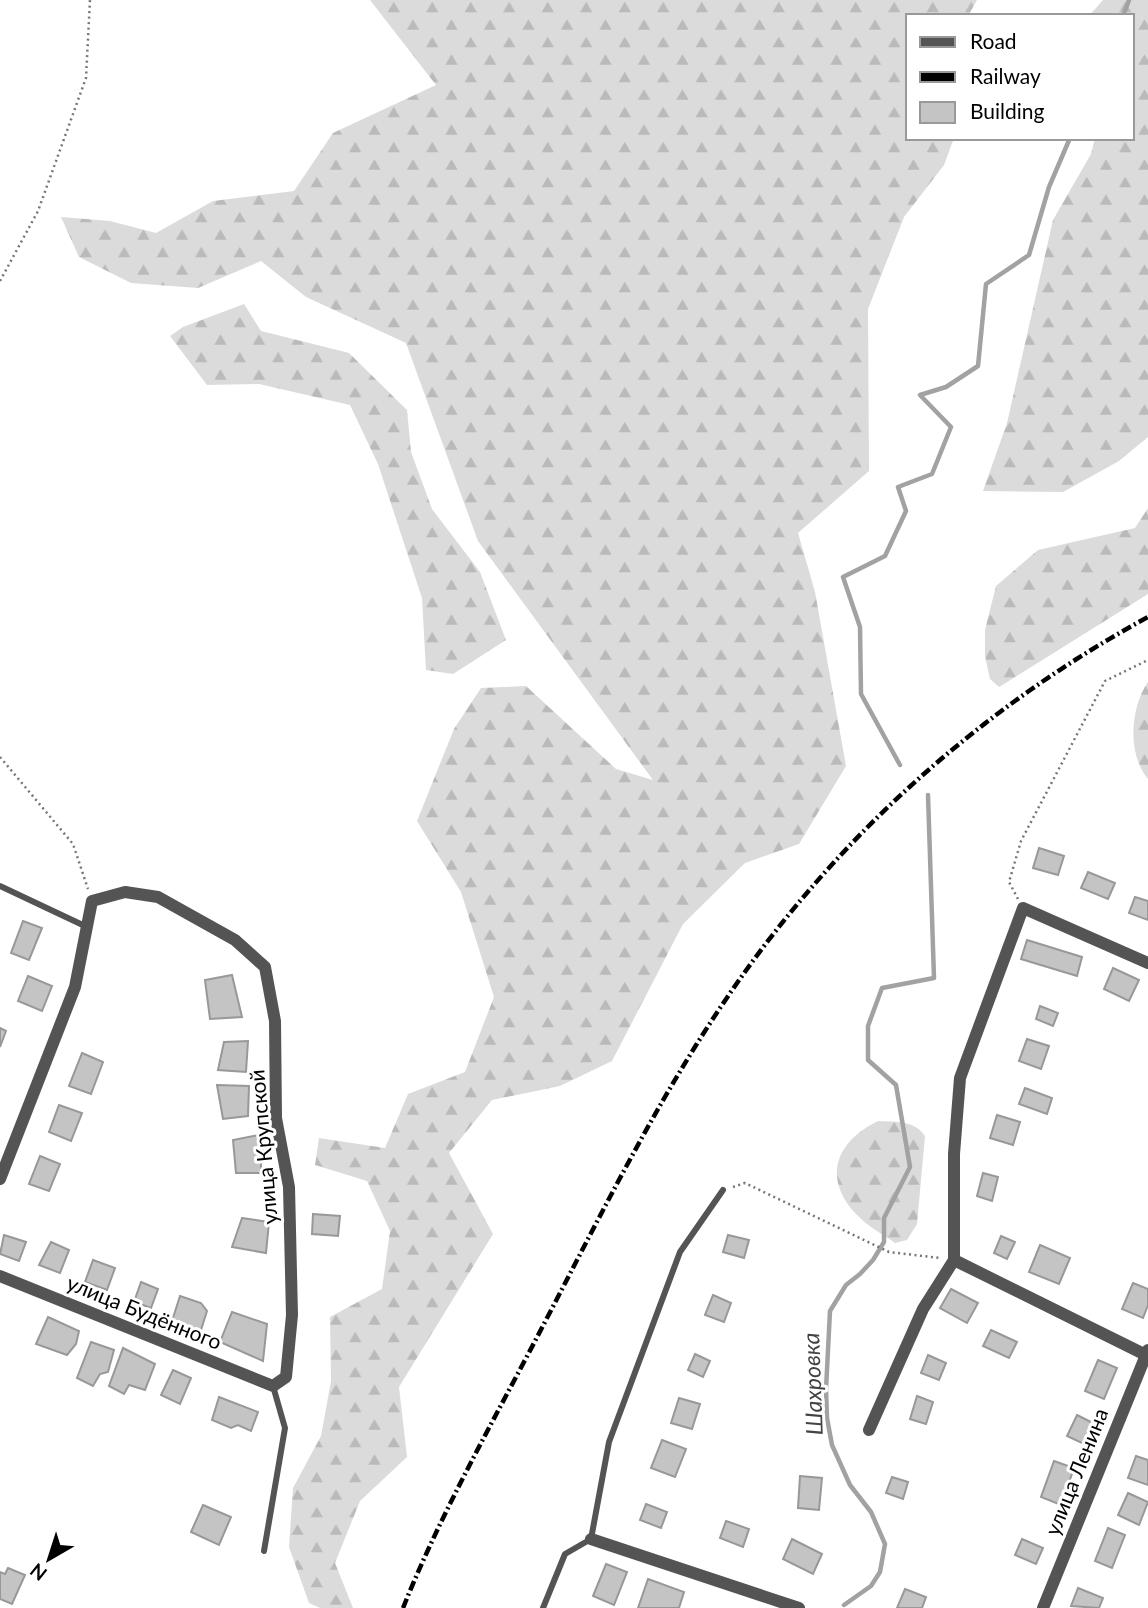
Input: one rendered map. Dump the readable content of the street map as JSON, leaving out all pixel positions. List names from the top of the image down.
{
  "streets": {
    "street": ["улица Крупской", "улица Будённого", "улица Ленина"]
  },
  "crossings": [
    ["улица Крупской", "улица Будённого"]
  ],
  "water": ["Шахровка"],
  "legend": ["Road", "Railway", "Building"],
  "north": "bottom left"
}
